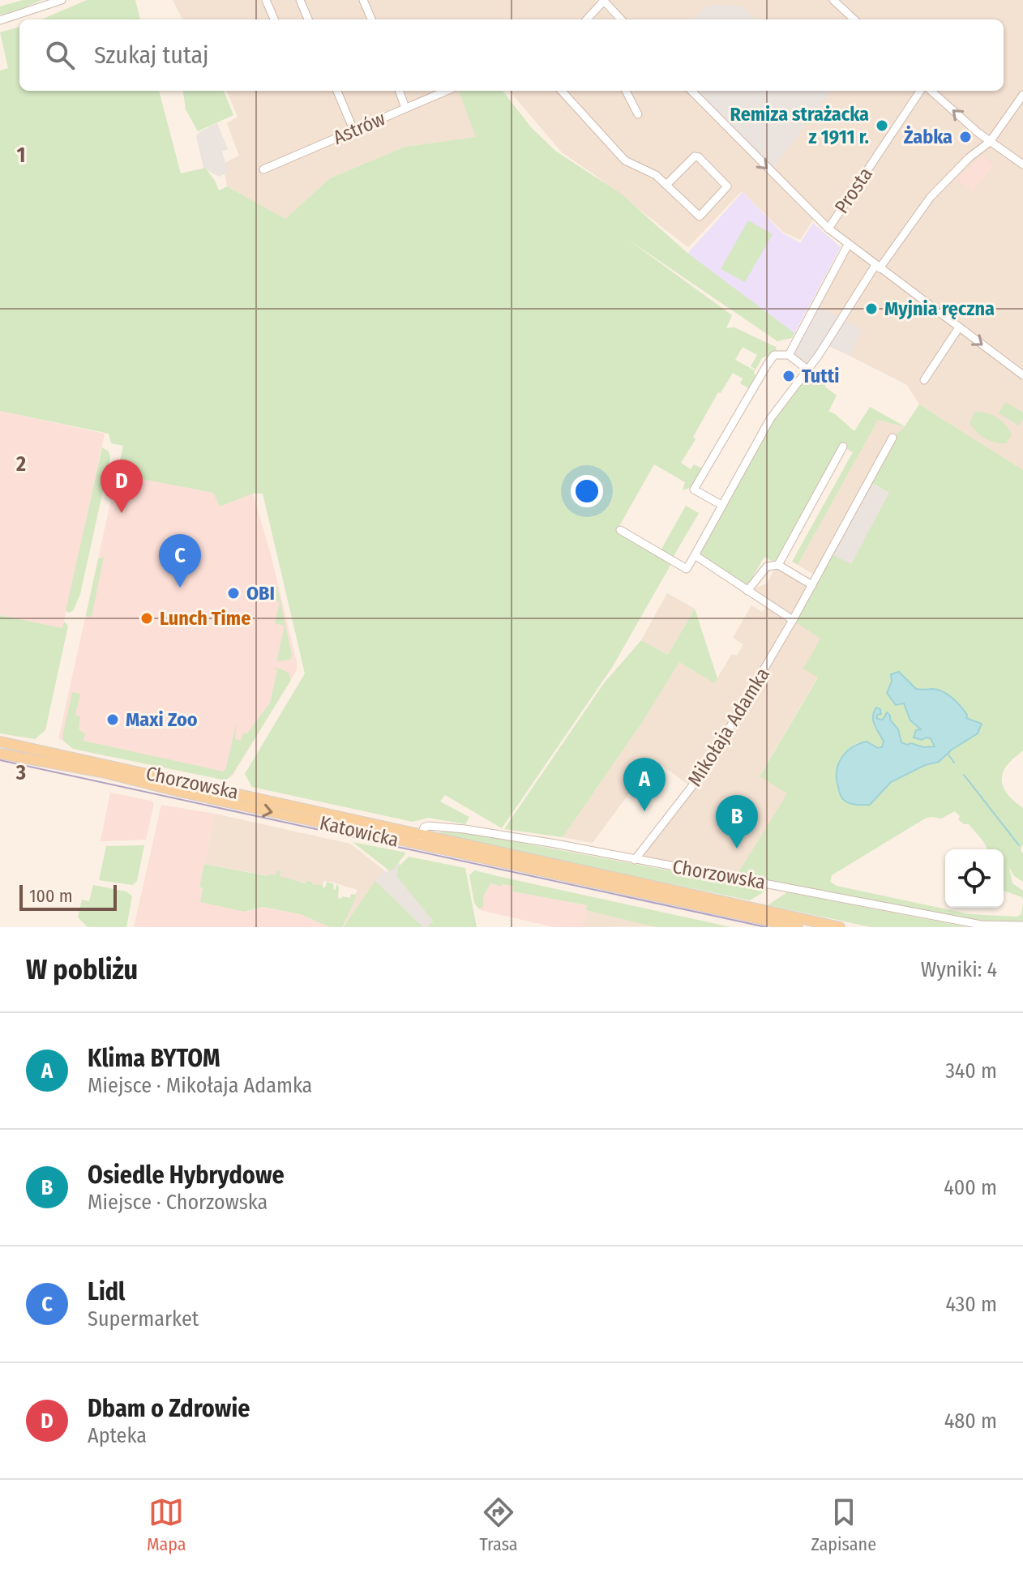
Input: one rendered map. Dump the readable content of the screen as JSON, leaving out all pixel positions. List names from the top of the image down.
{
  "streets": {
    "main road": ["Chorzowska", "Katowicka"],
    "street": ["Astrów", "Prosta", "Mikołaja Adamka"]
  },
  "crossings": [
    ["Mikołaja Adamka", "Chorzowska"],
    ["Chorzowska", "Katowicka"]
  ],
  "one_way": ["Katowicka"],
  "places": [
    "Remiza strażacka z 1911 r.",
    "Żabka",
    "Myjnia ręczna",
    "Tutti",
    "OBI",
    "Lunch Time",
    "Maxi Zoo"
  ],
  "scale_bar": "100 m",
  "page": {
    "search": "Szukaj tutaj",
    "pins": [
      "D",
      "C",
      "A",
      "B"
    ],
    "scale": "100 m",
    "heading": ["W pobliżu", "Wyniki: 4"],
    "list": [
      {
        "mark": "A",
        "name": "Klima BYTOM",
        "note": "Miejsce · Mikołaja Adamka",
        "value": "340 m"
      },
      {
        "mark": "B",
        "name": "Osiedle Hybrydowe",
        "note": "Miejsce · Chorzowska",
        "value": "400 m"
      },
      {
        "mark": "C",
        "name": "Lidl",
        "note": "Supermarket",
        "value": "430 m"
      },
      {
        "mark": "D",
        "name": "Dbam o Zdrowie",
        "note": "Apteka",
        "value": "480 m"
      }
    ],
    "nav": ["Mapa", "Trasa", "Zapisane"]
  },
  "grid": {
    "rows": ["1", "2", "3"]
  }
}
